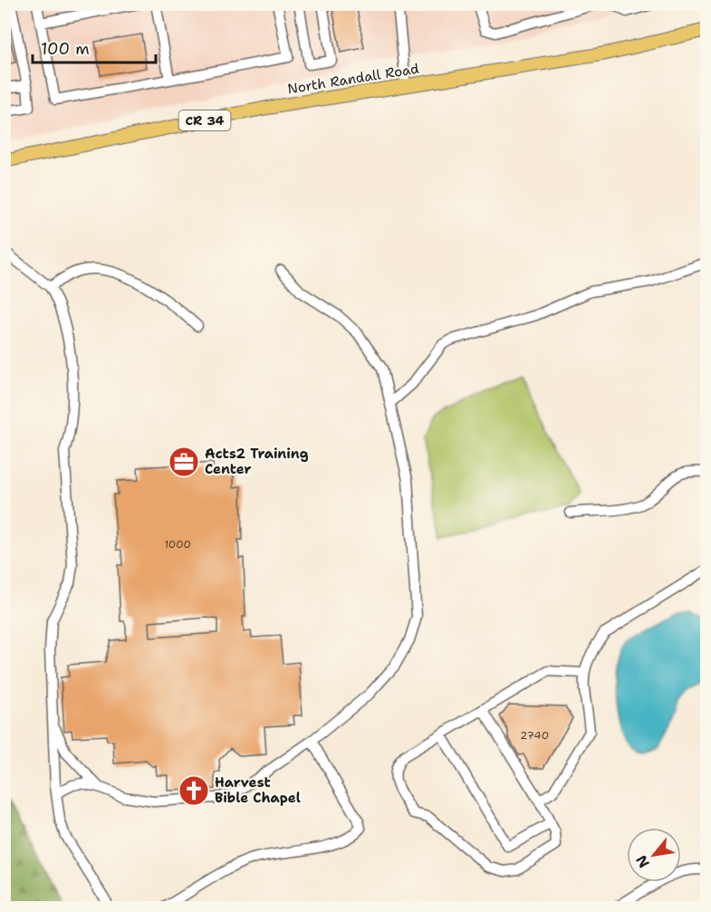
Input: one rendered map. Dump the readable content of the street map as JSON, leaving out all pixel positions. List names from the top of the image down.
{
  "streets": {
    "main road": ["North Randall Road", "CR 34"]
  },
  "places": {
    "office": ["Acts2 Training Center"],
    "church": ["Harvest Bible Chapel"]
  },
  "house_numbers": ["1000", "2740"],
  "scale_bar": "100 m",
  "north": "bottom left"
}
